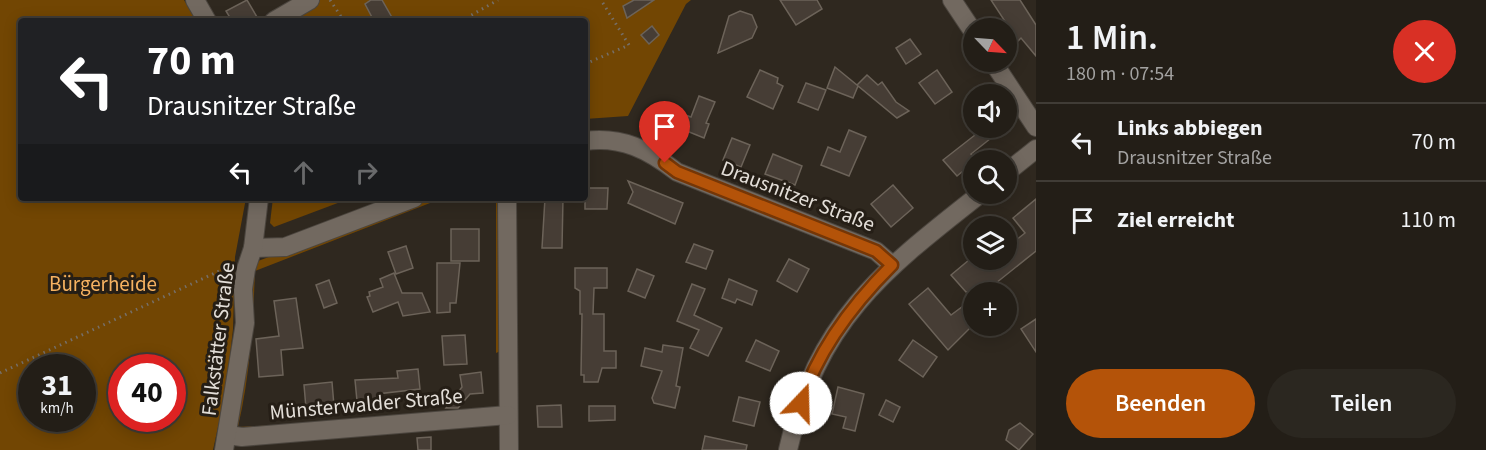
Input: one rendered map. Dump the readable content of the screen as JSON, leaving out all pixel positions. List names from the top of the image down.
{
  "streets": {
    "street": ["Drausnitzer Straße", "Falkstätter Straße", "Münsterwalder Straße"]
  },
  "crossings": [
    ["Falkstätter Straße", "Münsterwalder Straße"]
  ],
  "parks": ["Bürgerheide"],
  "north": "bottom right",
  "page": {
    "heading": ["1 Min.", "180 m · 07:54"],
    "map_buttons": "+",
    "turn": ["70 m", "Drausnitzer Straße"],
    "list": [
      {
        "name": "Links abbiegen",
        "note": "Drausnitzer Straße",
        "value": "70 m"
      },
      {
        "name": "Ziel erreicht",
        "value": "110 m"
      }
    ],
    "speed": "31 km/h",
    "limit": "40",
    "buttons": ["Beenden", "Teilen"]
  }
}
